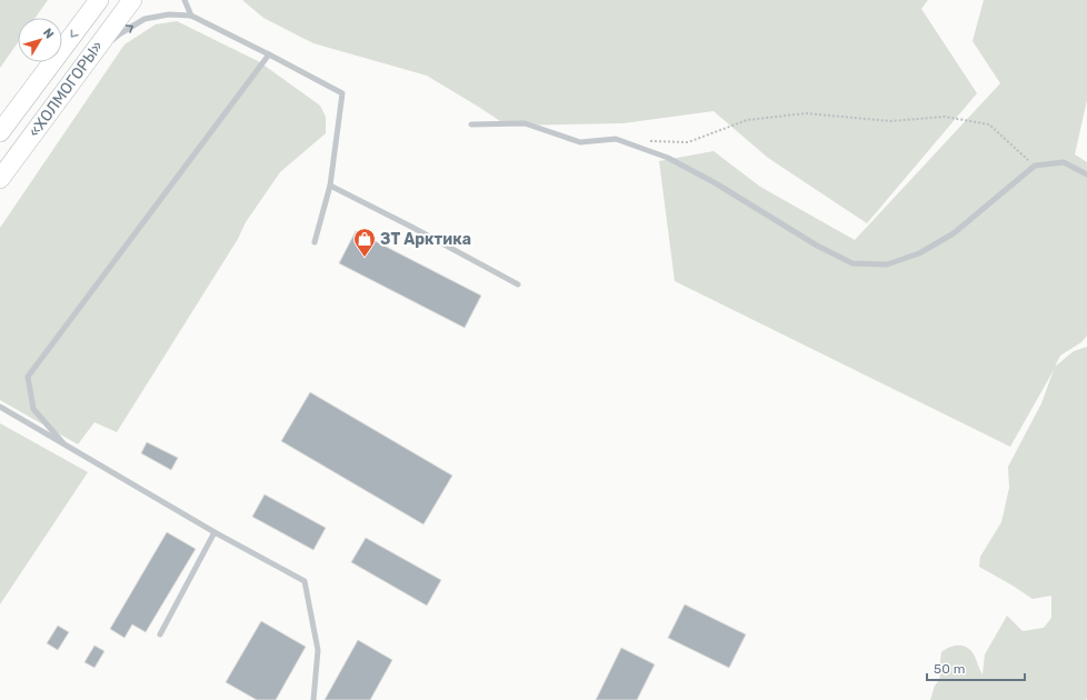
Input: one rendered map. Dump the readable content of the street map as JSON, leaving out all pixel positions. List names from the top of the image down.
{
  "streets": {
    "highway": ["«ХОЛМОГОРЫ»"]
  },
  "places": {
    "shop": ["ЗТ Арктика"]
  },
  "scale_bar": "50 m",
  "north": "top right"
}
